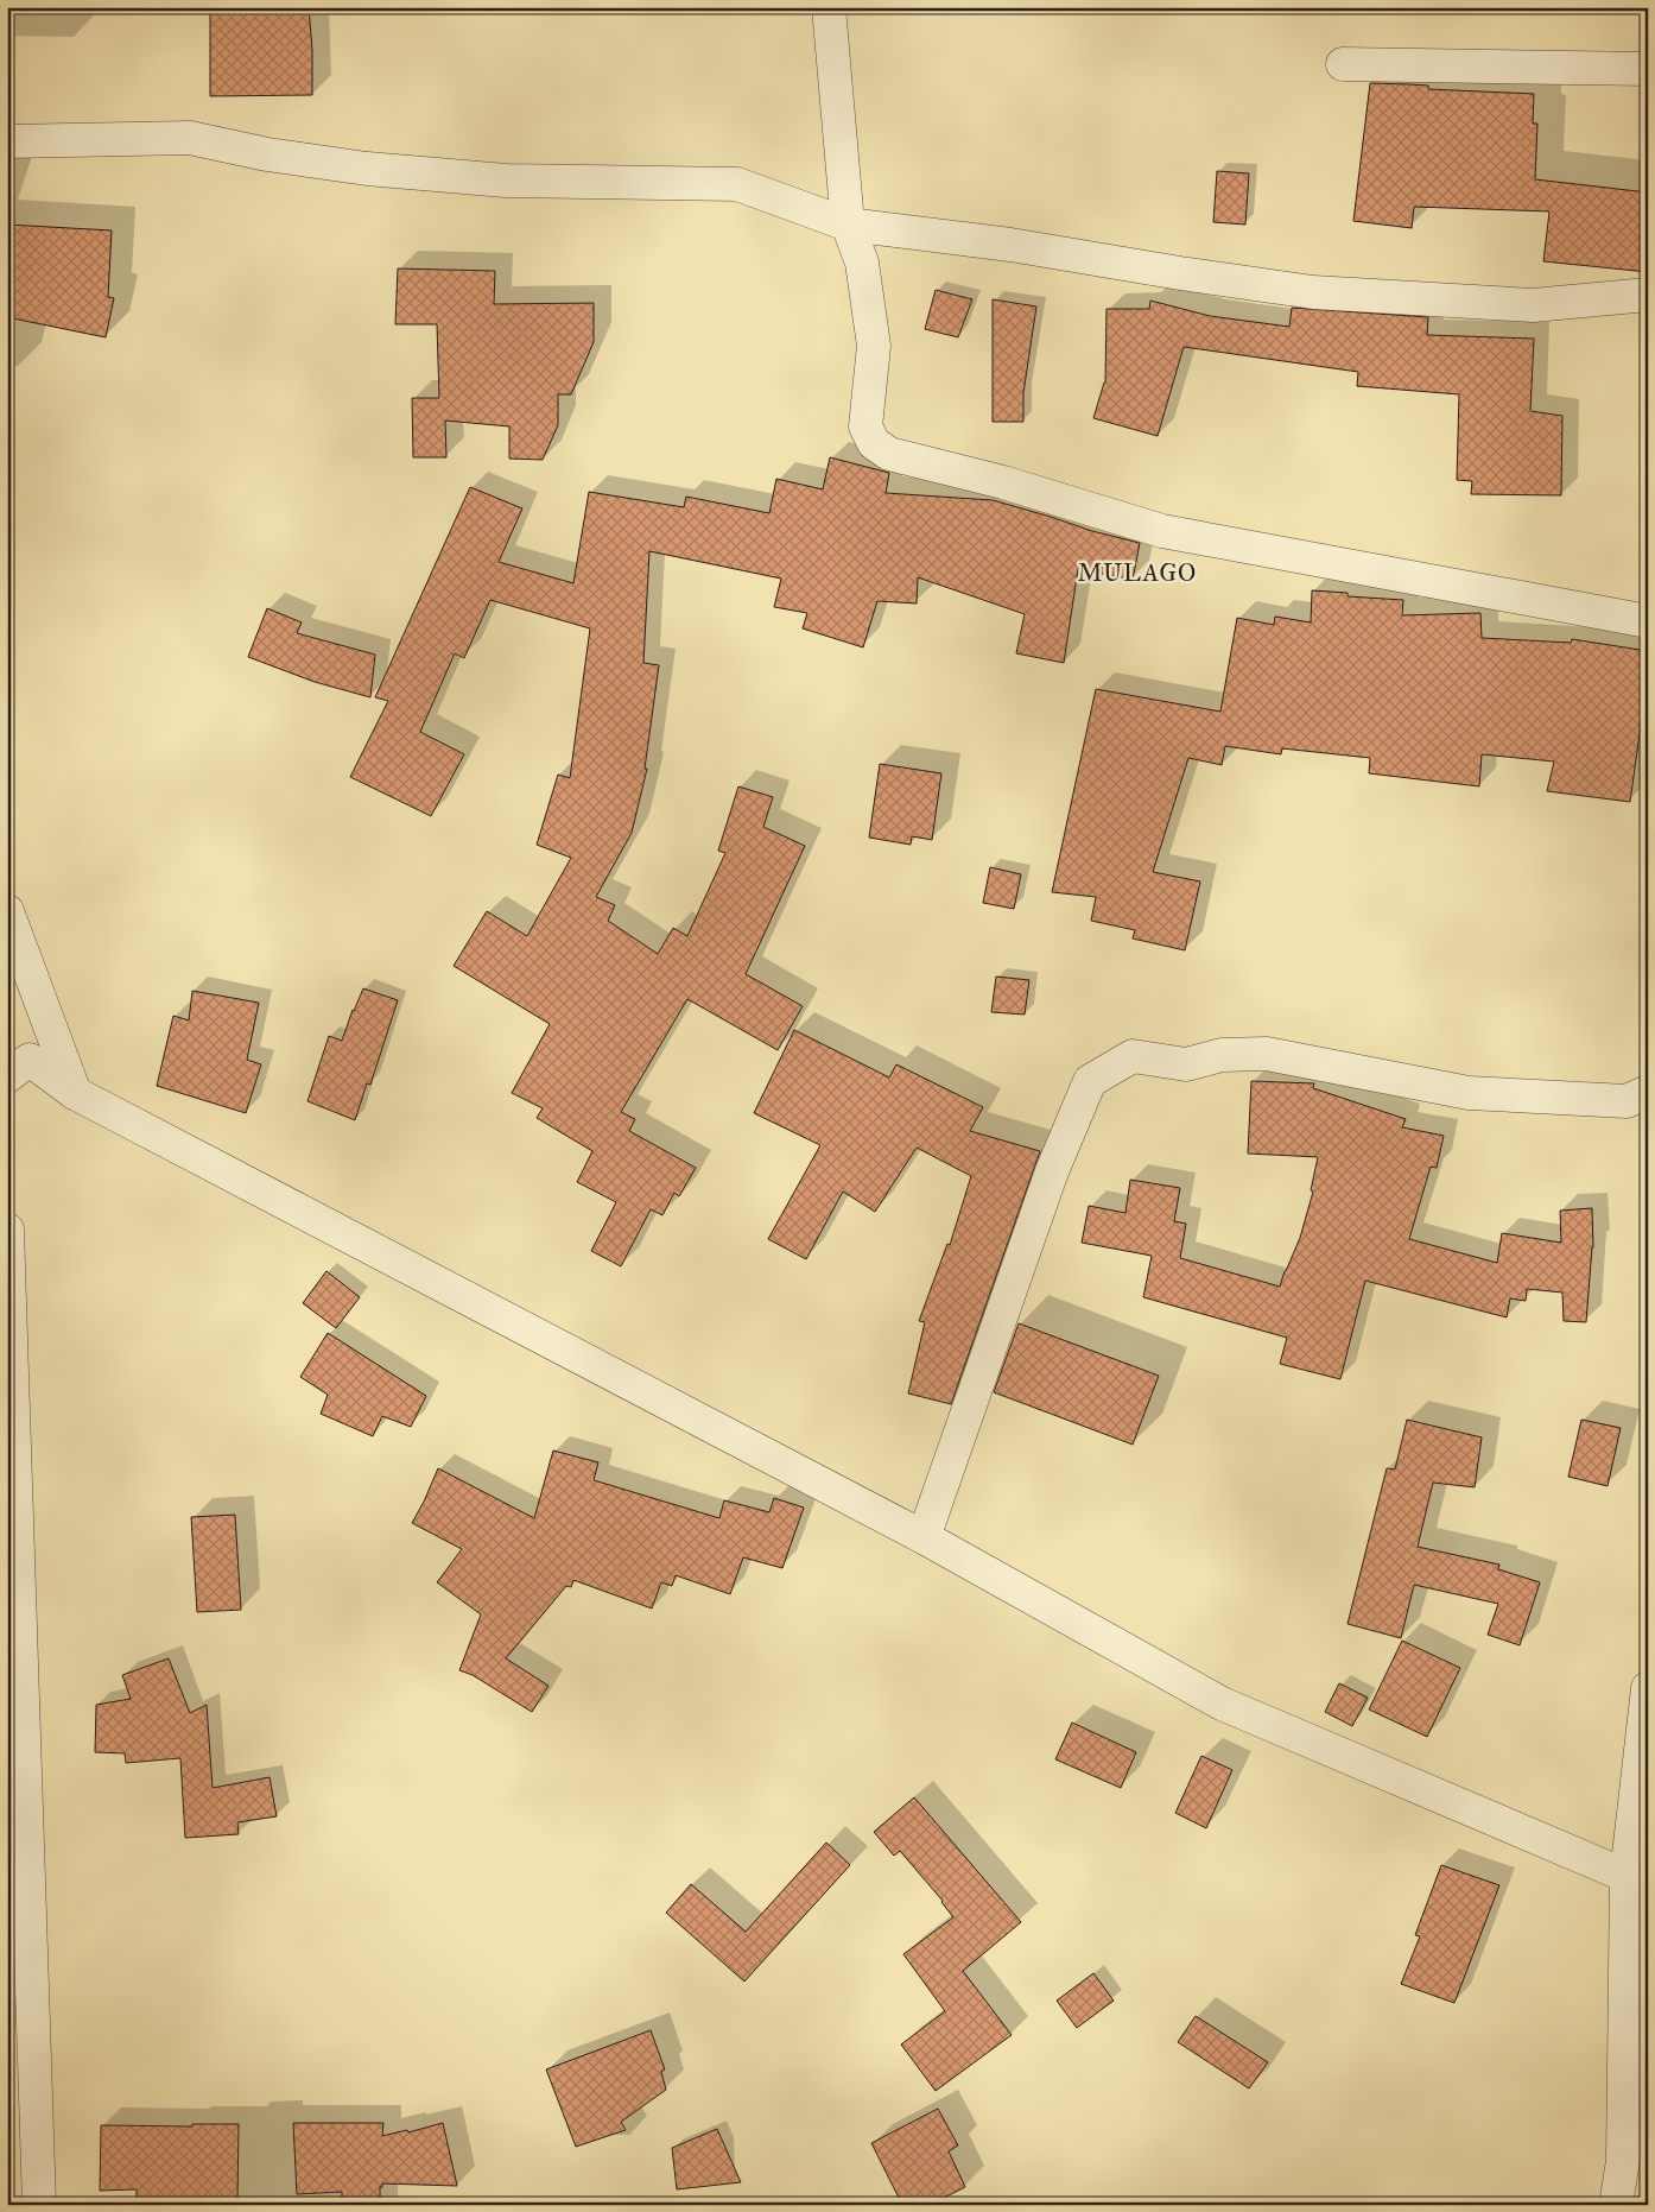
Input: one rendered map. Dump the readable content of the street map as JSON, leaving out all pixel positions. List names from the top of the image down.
{
  "districts": ["MULAGO"]
}
